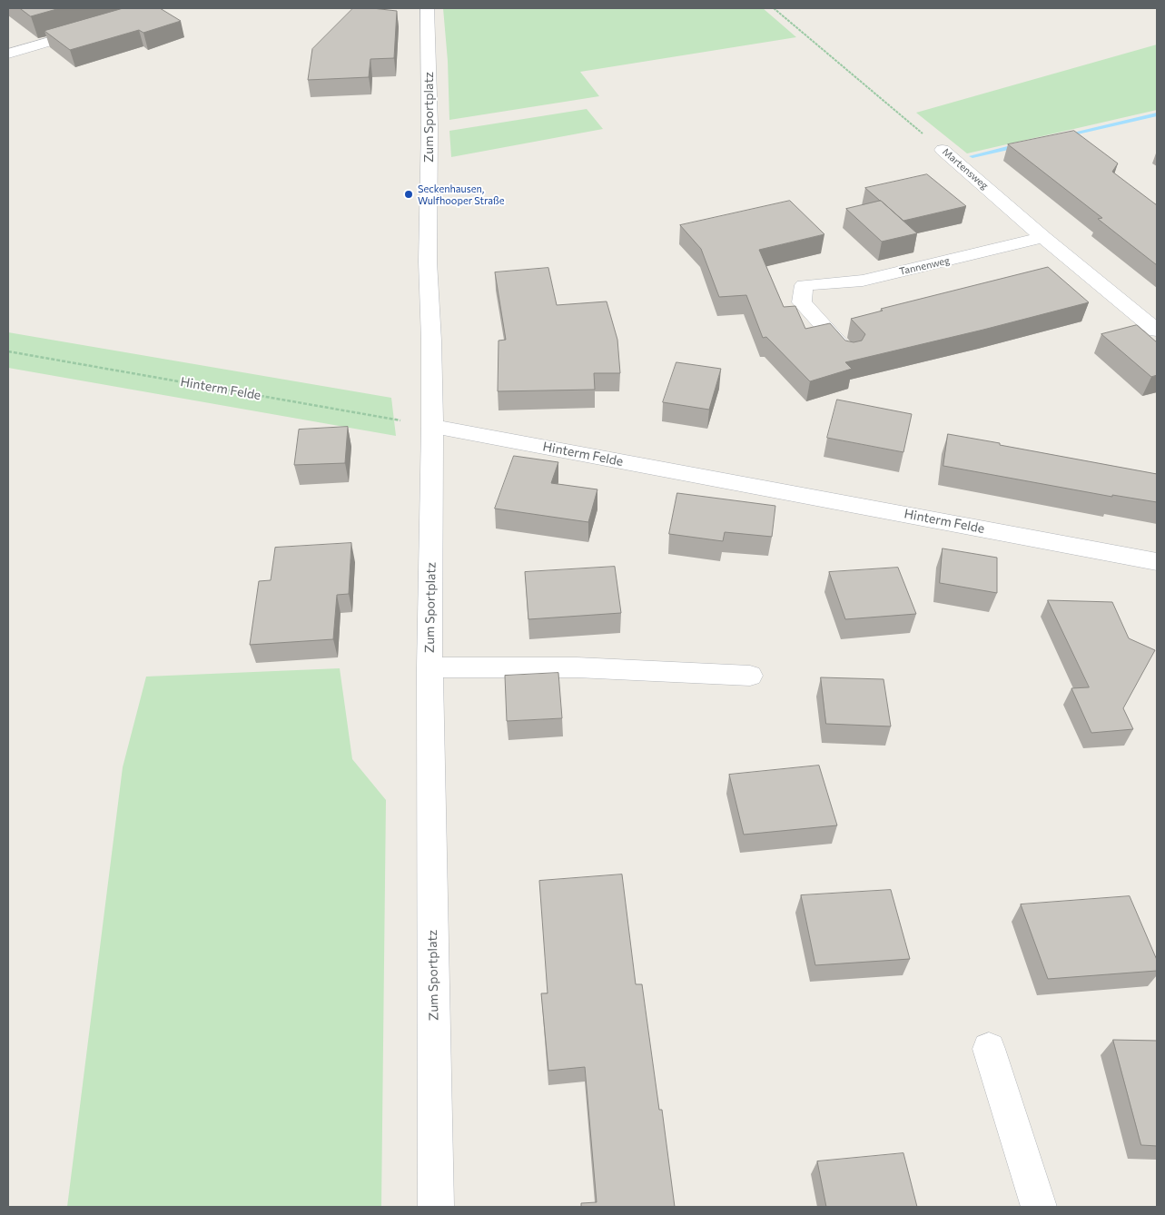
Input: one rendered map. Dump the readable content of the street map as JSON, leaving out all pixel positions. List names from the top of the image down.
{
  "streets": {
    "street": [
      "Zum Sportplatz",
      "Martensweg",
      "Tannenweg",
      "Hinterm Felde"
    ]
  },
  "crossings": [
    ["Zum Sportplatz", "Hinterm Felde"],
    ["Martensweg", "Tannenweg"]
  ],
  "places": ["Seckenhausen, Wulfhooper Straße"]
}
